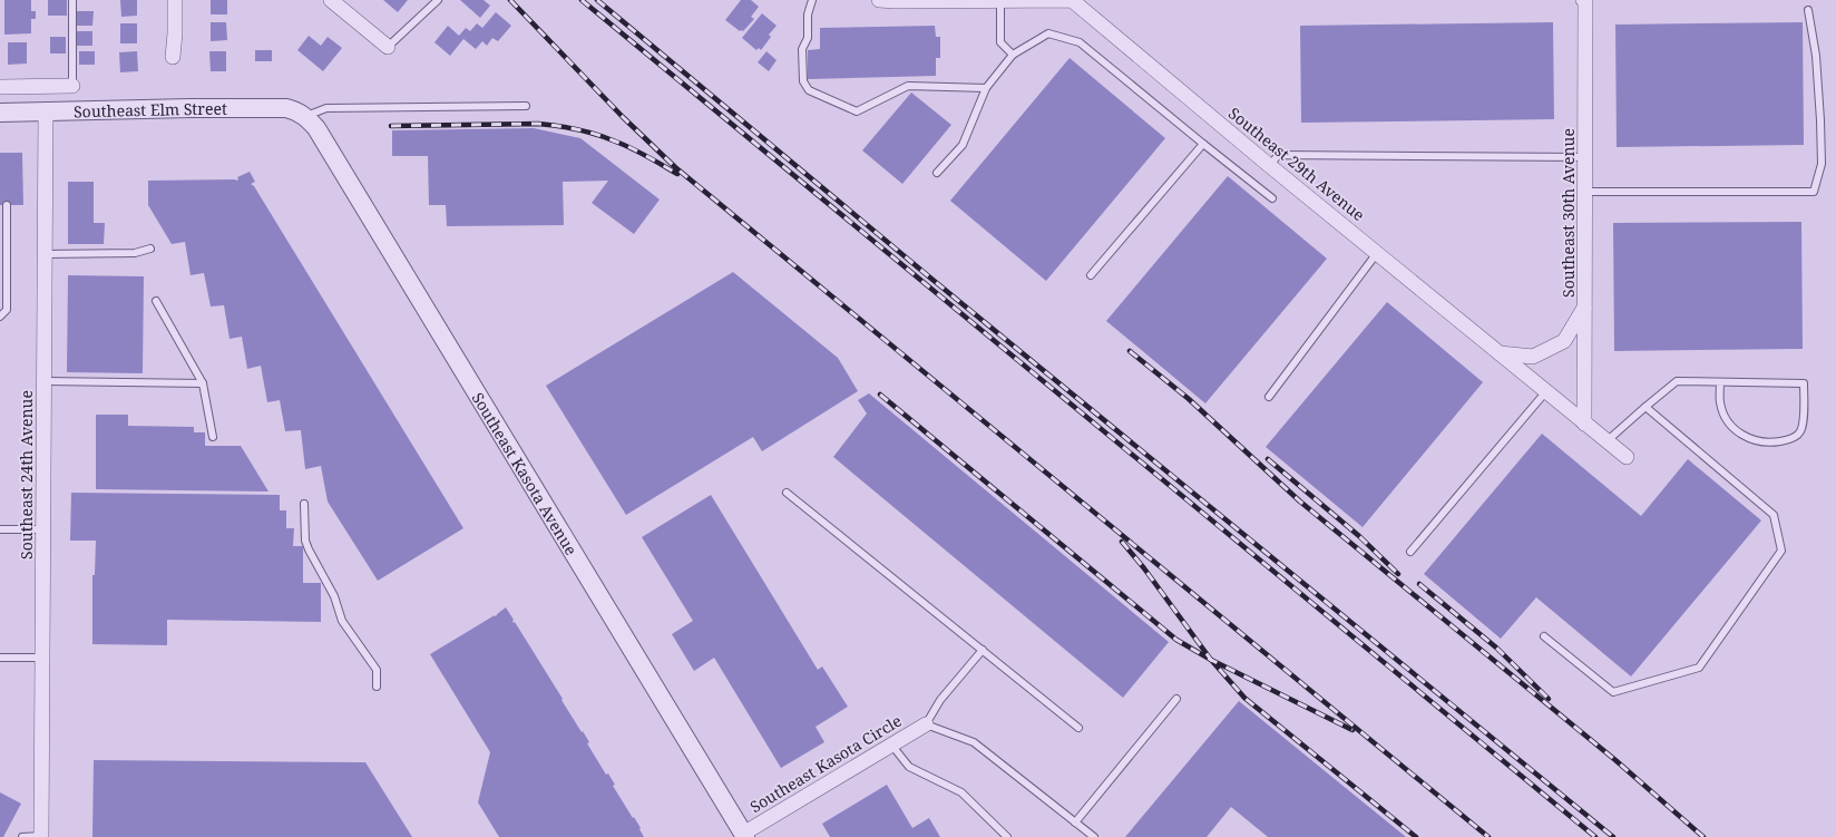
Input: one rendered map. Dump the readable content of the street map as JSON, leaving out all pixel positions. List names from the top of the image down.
{
  "streets": {
    "street": [
      "Southeast Elm Street",
      "Southeast 29th Avenue",
      "Southeast 30th Avenue",
      "Southeast Kasota Avenue",
      "Southeast 24th Avenue",
      "Southeast Kasota Circle"
    ]
  },
  "crossings": [
    ["Southeast Elm Street", "Southeast Kasota Avenue"],
    ["Southeast Elm Street", "Southeast 24th Avenue"],
    ["Southeast 29th Avenue", "Southeast 30th Avenue"],
    ["Southeast Kasota Avenue", "Southeast Kasota Circle"]
  ]
}
